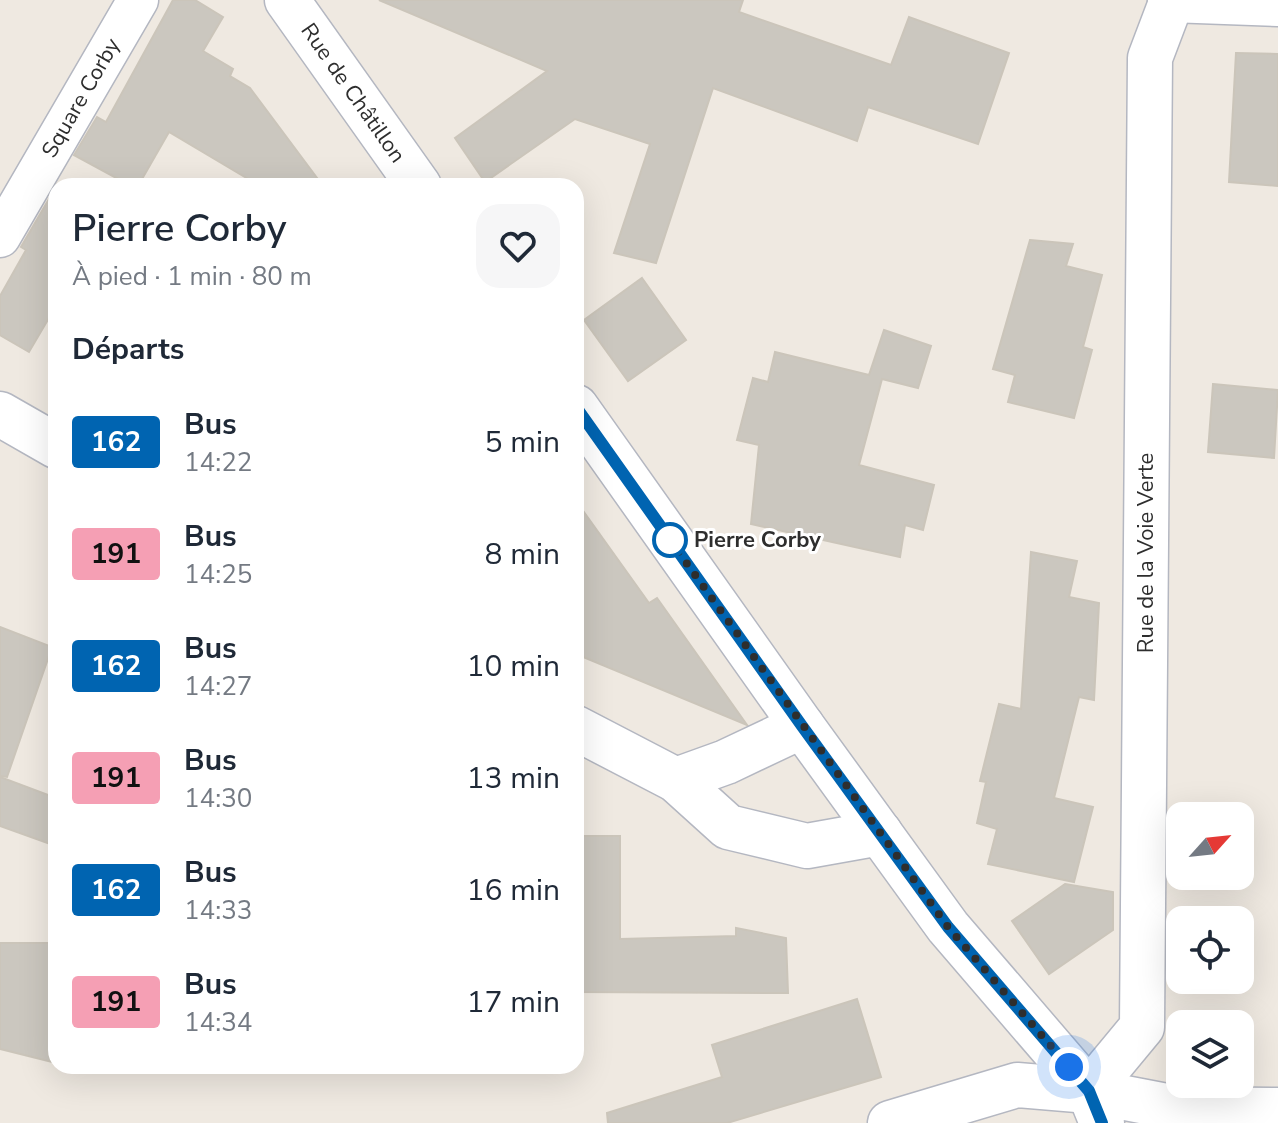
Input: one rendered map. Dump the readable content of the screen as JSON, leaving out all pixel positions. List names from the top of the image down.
{
  "streets": {
    "street": ["Rue de Châtillon", "Square Corby", "Rue de la Voie Verte"]
  },
  "places": ["Pierre Corby"],
  "lines": ["bus line 162"],
  "north": "top right",
  "page": {
    "heading": [
      ["Pierre Corby", "À pied · 1 min · 80 m"],
      "Départs"
    ],
    "list": [
      {
        "mark": "162",
        "name": "Bus",
        "note": "14:22",
        "value": "5 min"
      },
      {
        "mark": "191",
        "name": "Bus",
        "note": "14:25",
        "value": "8 min"
      },
      {
        "mark": "162",
        "name": "Bus",
        "note": "14:27",
        "value": "10 min"
      },
      {
        "mark": "191",
        "name": "Bus",
        "note": "14:30",
        "value": "13 min"
      },
      {
        "mark": "162",
        "name": "Bus",
        "note": "14:33",
        "value": "16 min"
      },
      {
        "mark": "191",
        "name": "Bus",
        "note": "14:34",
        "value": "17 min"
      }
    ]
  }
}
